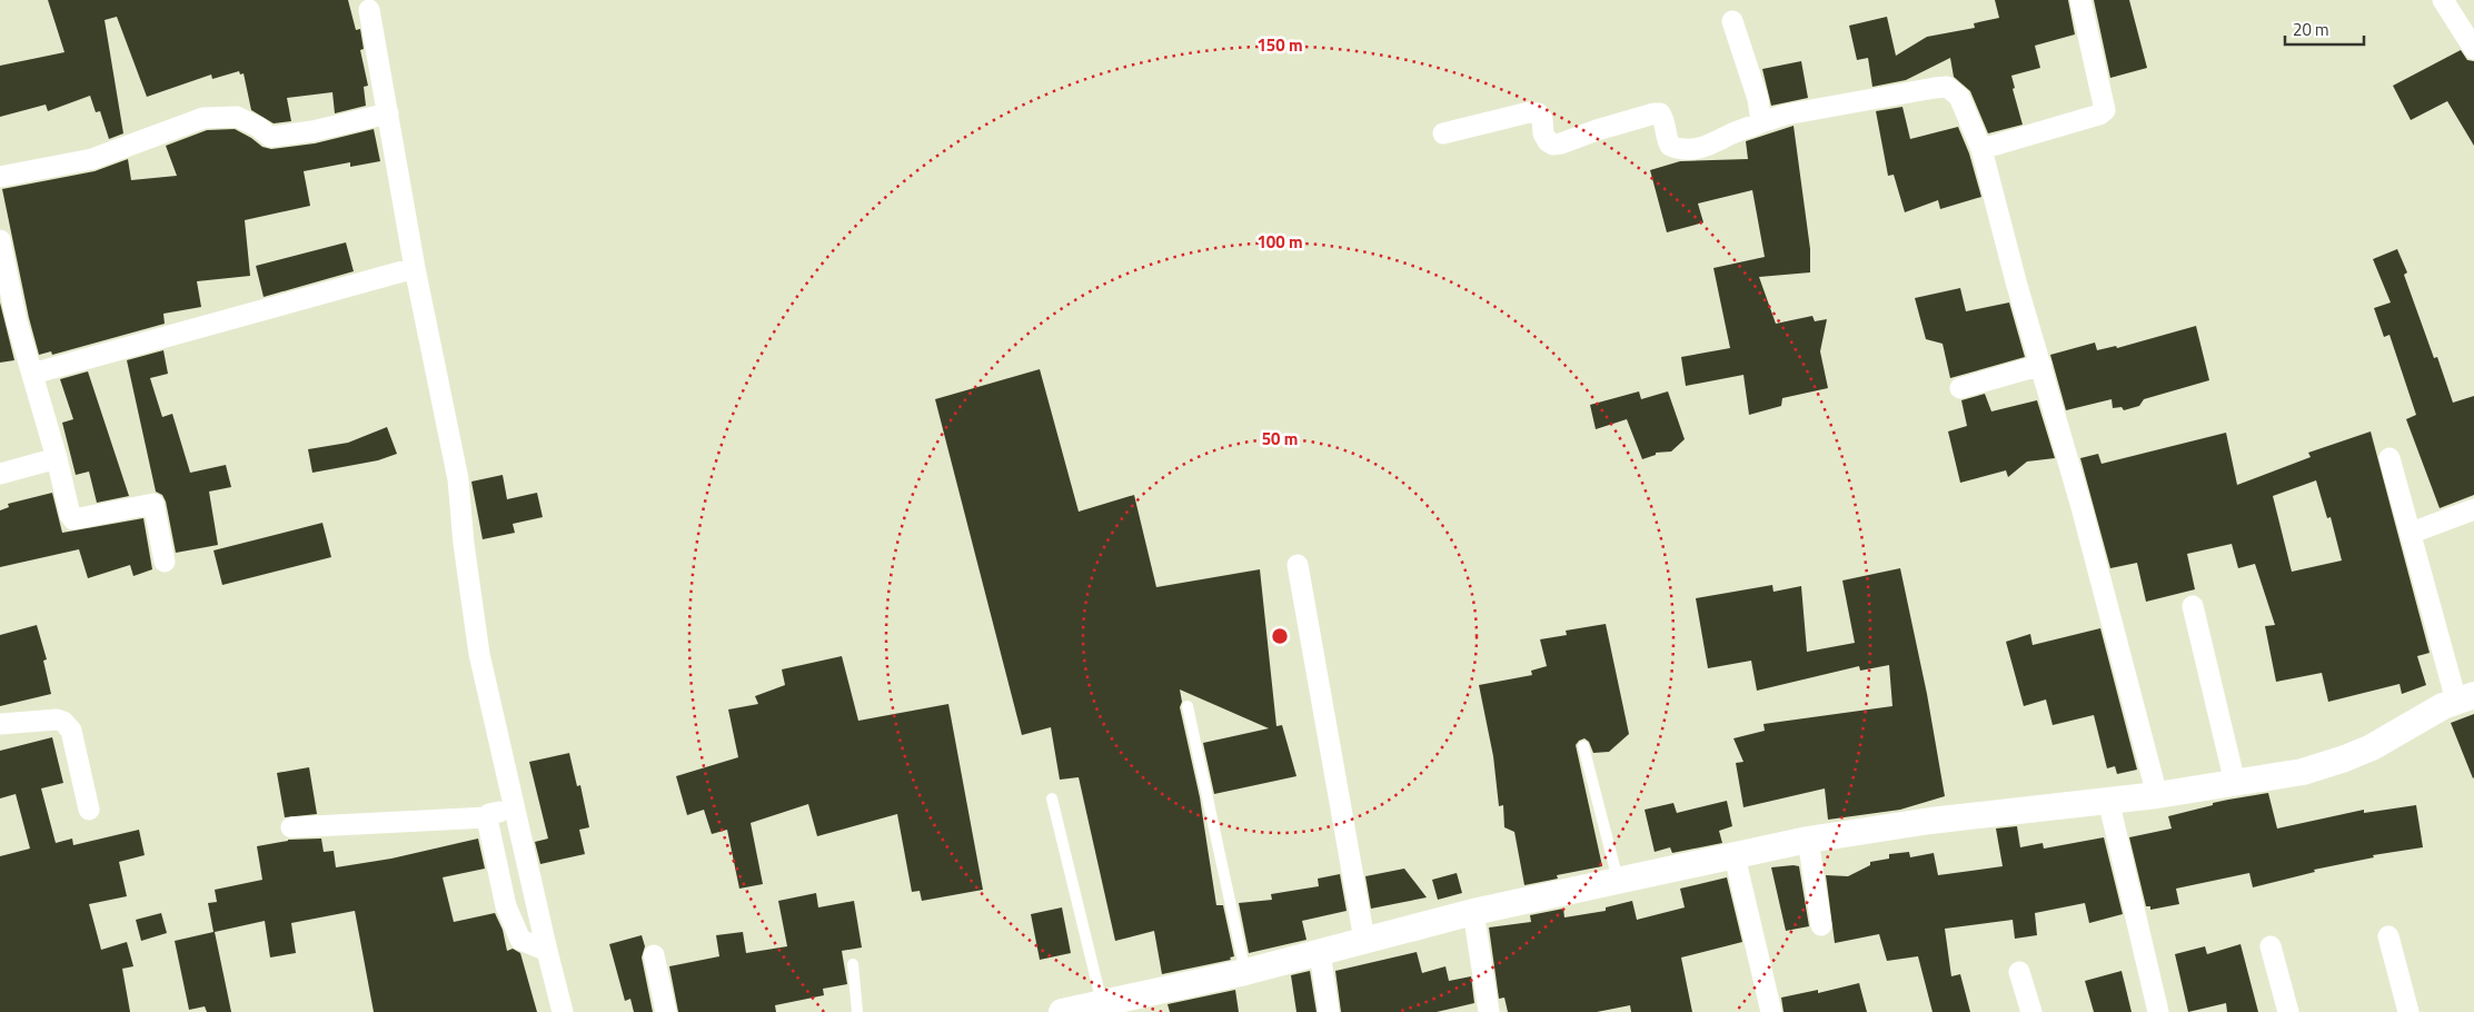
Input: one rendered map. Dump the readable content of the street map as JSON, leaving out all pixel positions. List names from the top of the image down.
{
  "scale_bar": "20 m",
  "rings": ["150 m", "100 m", "50 m"]
}
